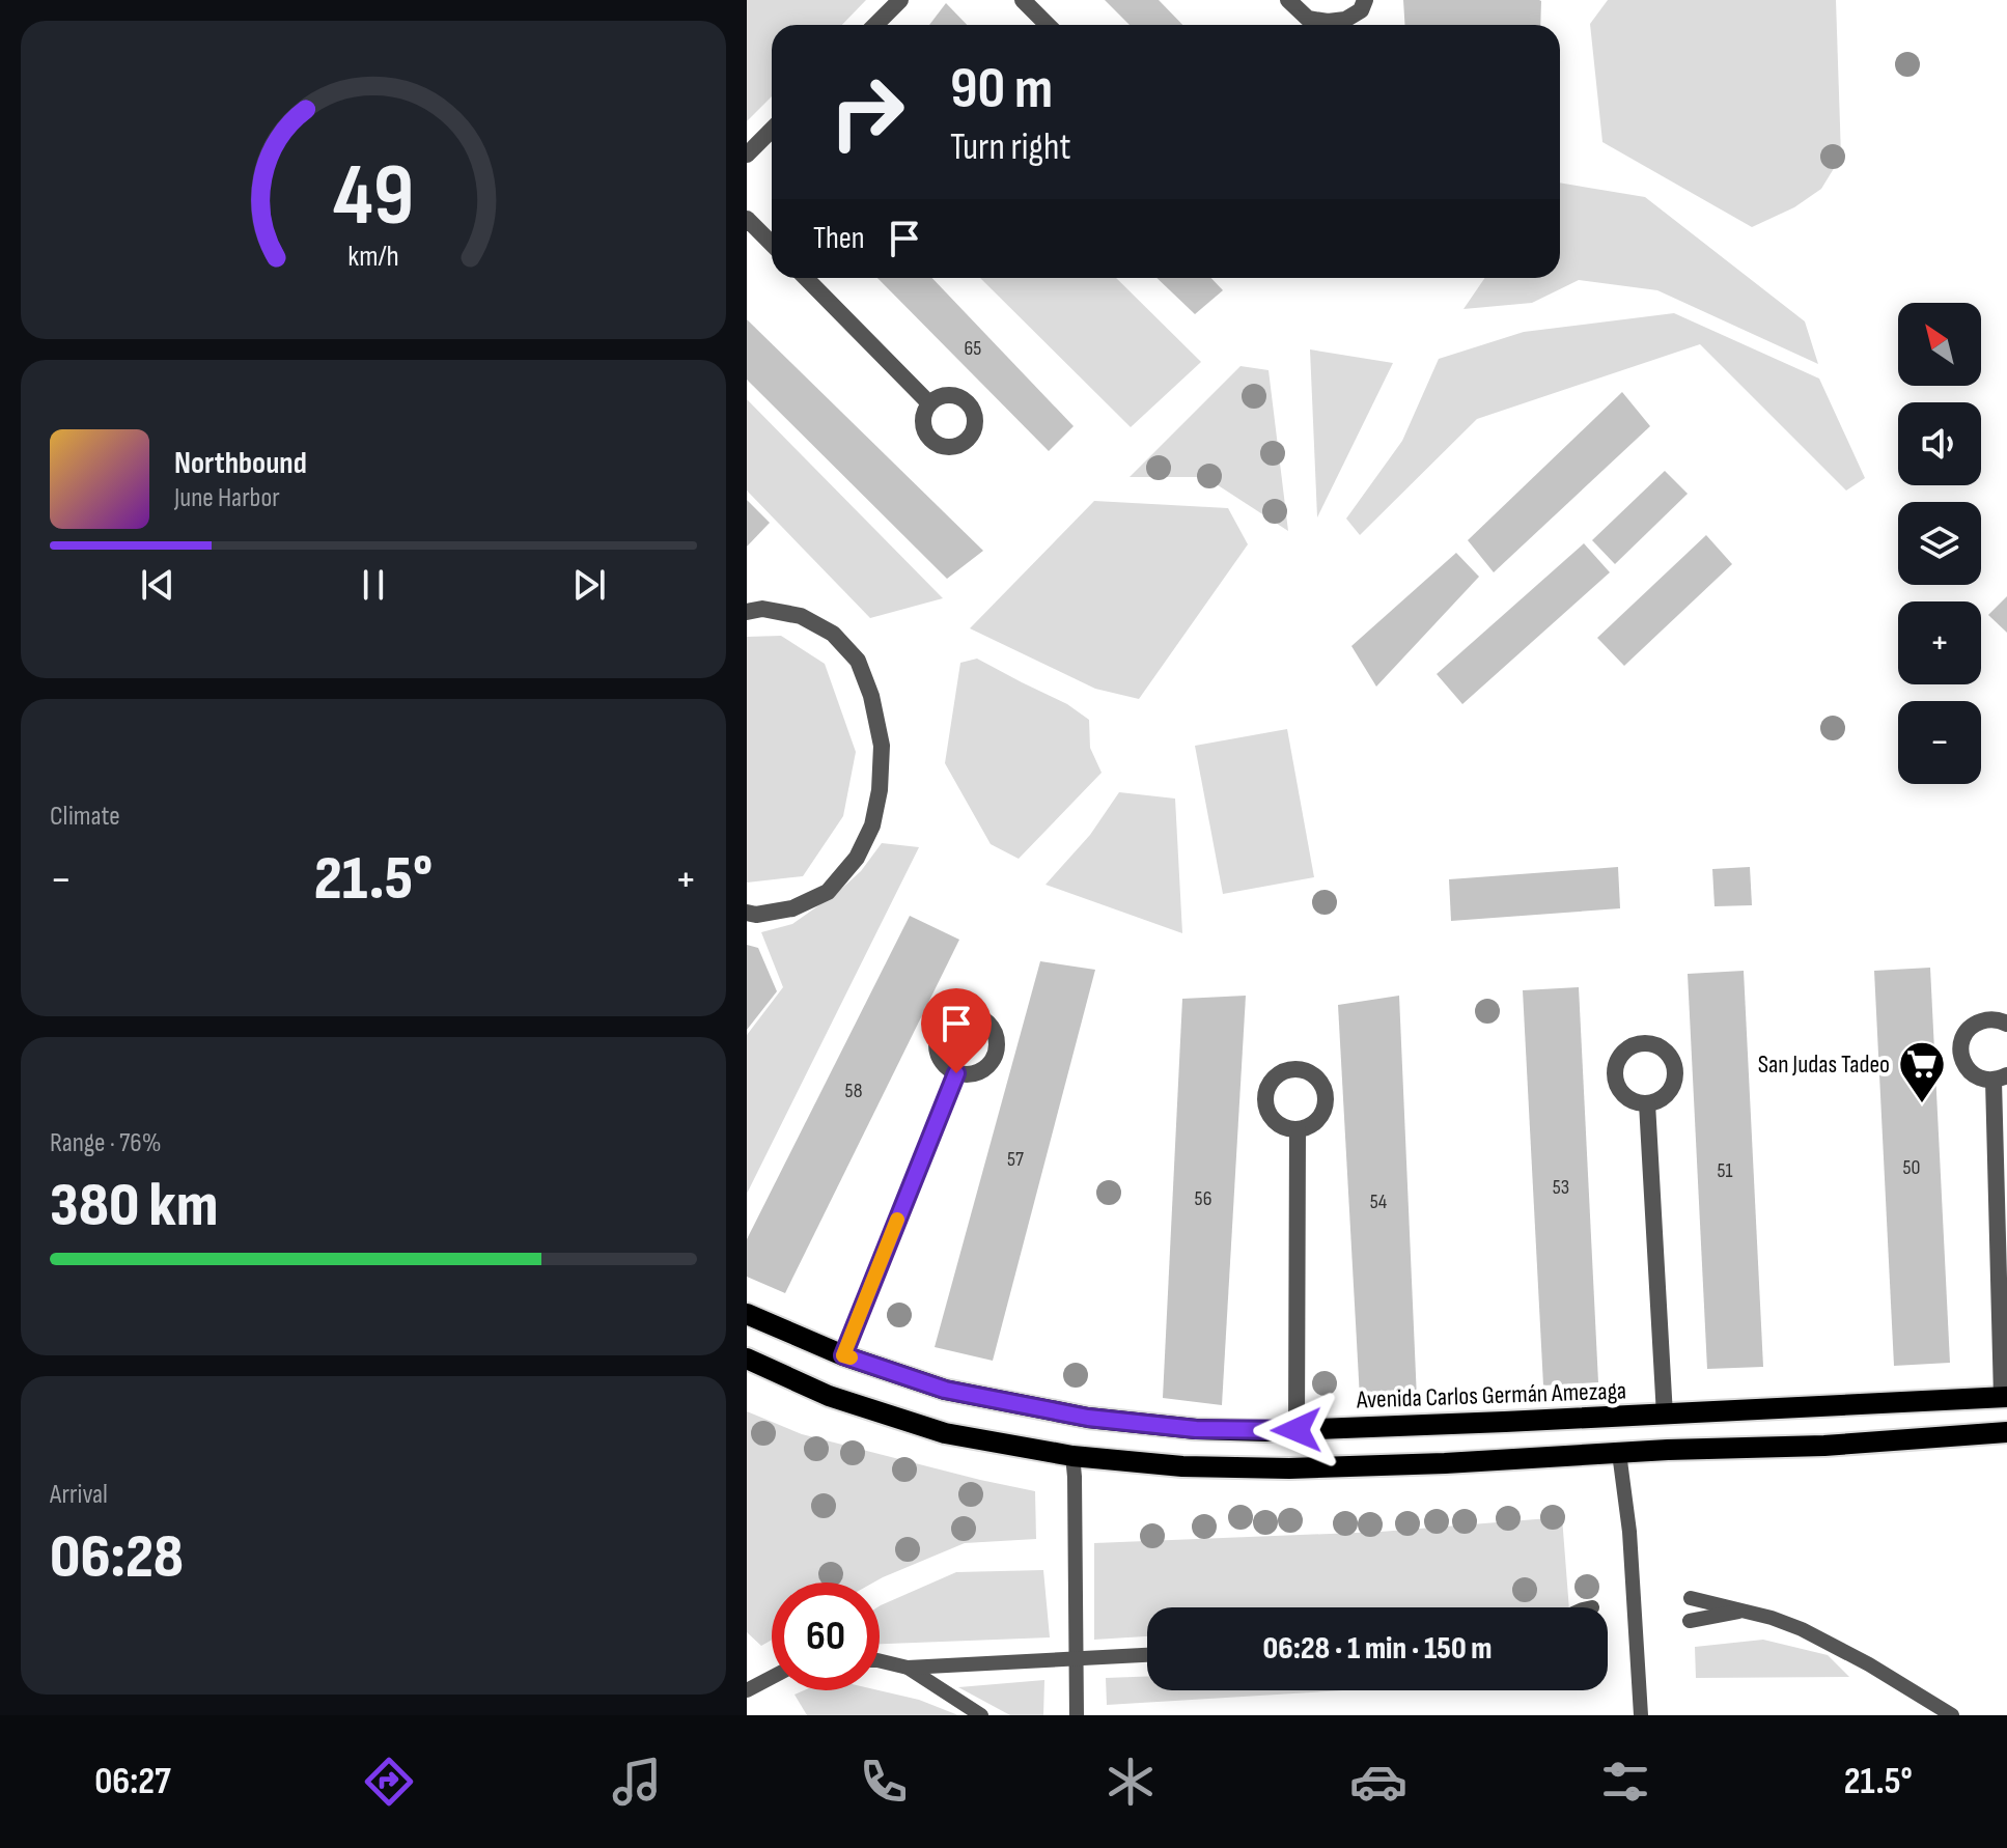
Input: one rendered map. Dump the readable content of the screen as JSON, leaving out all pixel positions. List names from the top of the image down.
{
  "streets": {
    "main road": ["Avenida Carlos Germán Amezaga"]
  },
  "places": {
    "supermarket": ["San Judas Tadeo"]
  },
  "house_numbers": [
    "65",
    "58",
    "57",
    "50",
    "51",
    "53",
    "56",
    "54"
  ],
  "north": "top left",
  "page": {
    "turn": ["90 m", "Turn right"],
    "then": "Then",
    "map_buttons": ["+", "−"],
    "song": ["Northbound", "June Harbor"],
    "tile": [
      "Climate",
      ["Range · 76%", "380 km"],
      ["Arrival", "06:28"]
    ],
    "heat": ["−", "21.5°", "+"],
    "limit": "60",
    "trip": "06:28 · 1 min · 150 m",
    "tabs": ["06:27", "21.5°"],
    "gauge": ["49", "km/h"]
  }
}
